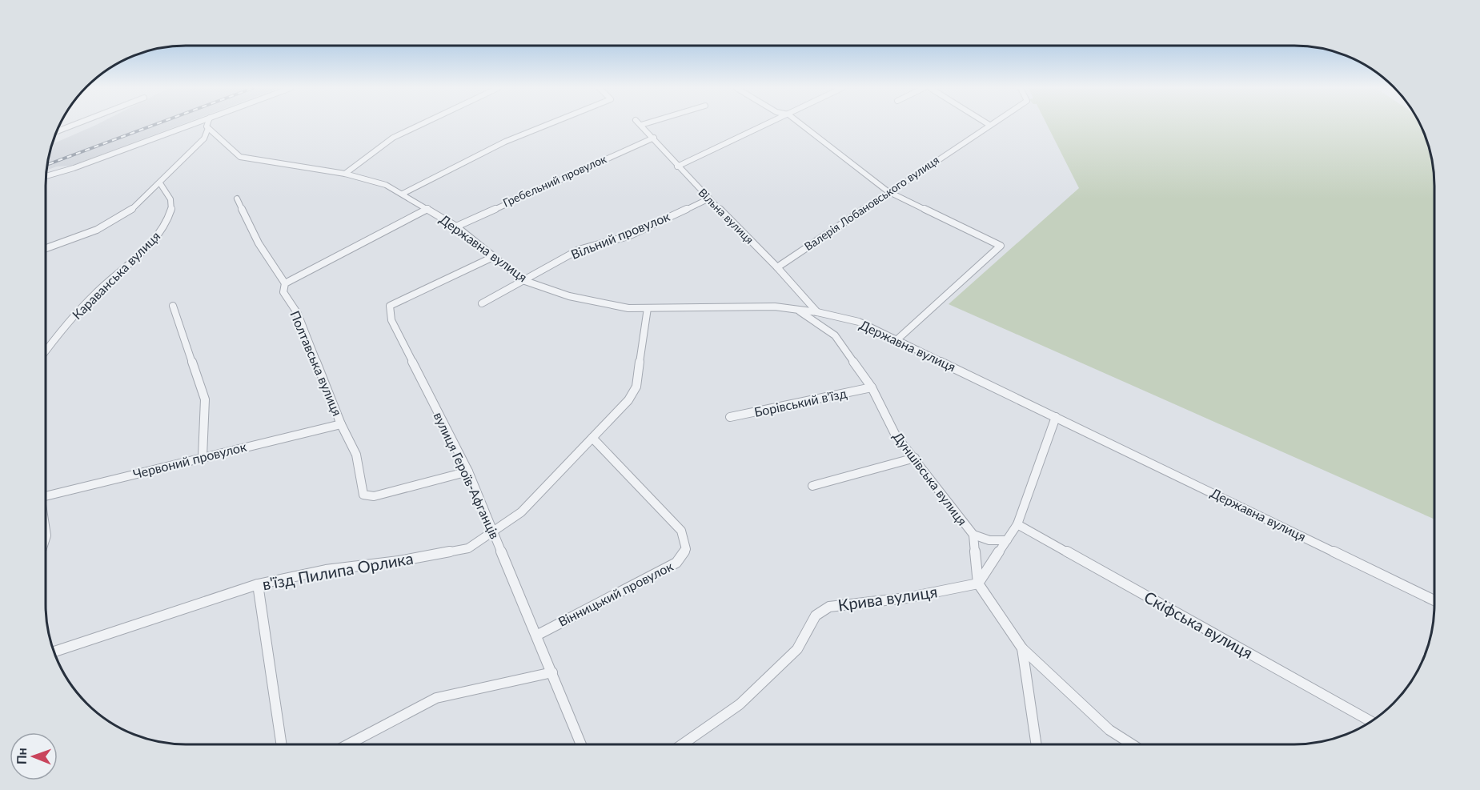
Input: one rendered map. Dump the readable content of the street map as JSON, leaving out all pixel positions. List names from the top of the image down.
{
  "streets": {
    "street": [
      "Гребельний провулок",
      "Валерія Лобановського вулиця",
      "Вільна вулиця",
      "Вільний провулок",
      "Державна вулиця",
      "Караванська вулиця",
      "Полтавська вулиця",
      "Борівський в'їзд",
      "Червоний провулок",
      "вулиця Героїв-Афганців",
      "Дуншівська вулиця",
      "в'їзд Пилипа Орлика",
      "Вінницький провулок",
      "Крива вулиця",
      "Скіфська вулиця"
    ]
  },
  "crossings": [
    ["Гребельний провулок", "Вільна вулиця"],
    ["Гребельний провулок", "Державна вулиця"],
    ["Валерія Лобановського вулиця", "Вільна вулиця"],
    ["Вільна вулиця", "Вільний провулок"],
    ["Вільна вулиця", "Державна вулиця"],
    ["Вільний провулок", "Державна вулиця"],
    ["Державна вулиця", "вулиця Героїв-Афганців"],
    ["Державна вулиця", "Дуншівська вулиця"],
    ["Державна вулиця", "в'їзд Пилипа Орлика"],
    ["Полтавська вулиця", "Червоний провулок"],
    ["Полтавська вулиця", "вулиця Героїв-Афганців"],
    ["Борівський в'їзд", "Дуншівська вулиця"],
    ["вулиця Героїв-Афганців", "в'їзд Пилипа Орлика"],
    ["вулиця Героїв-Афганців", "Вінницький провулок"],
    ["Дуншівська вулиця", "Крива вулиця"],
    ["в'їзд Пилипа Орлика", "Вінницький провулок"]
  ],
  "north": "left"
}
